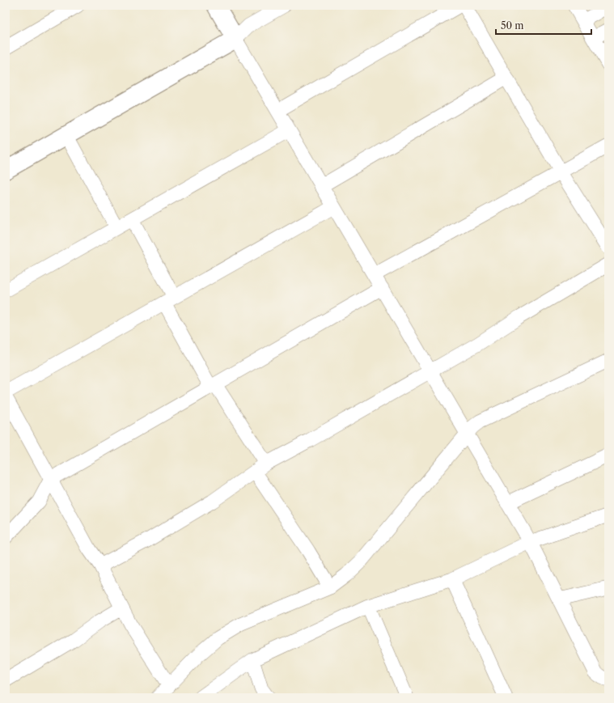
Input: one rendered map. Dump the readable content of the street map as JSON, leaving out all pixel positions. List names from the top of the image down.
{
  "scale_bar": "50 m"
}
